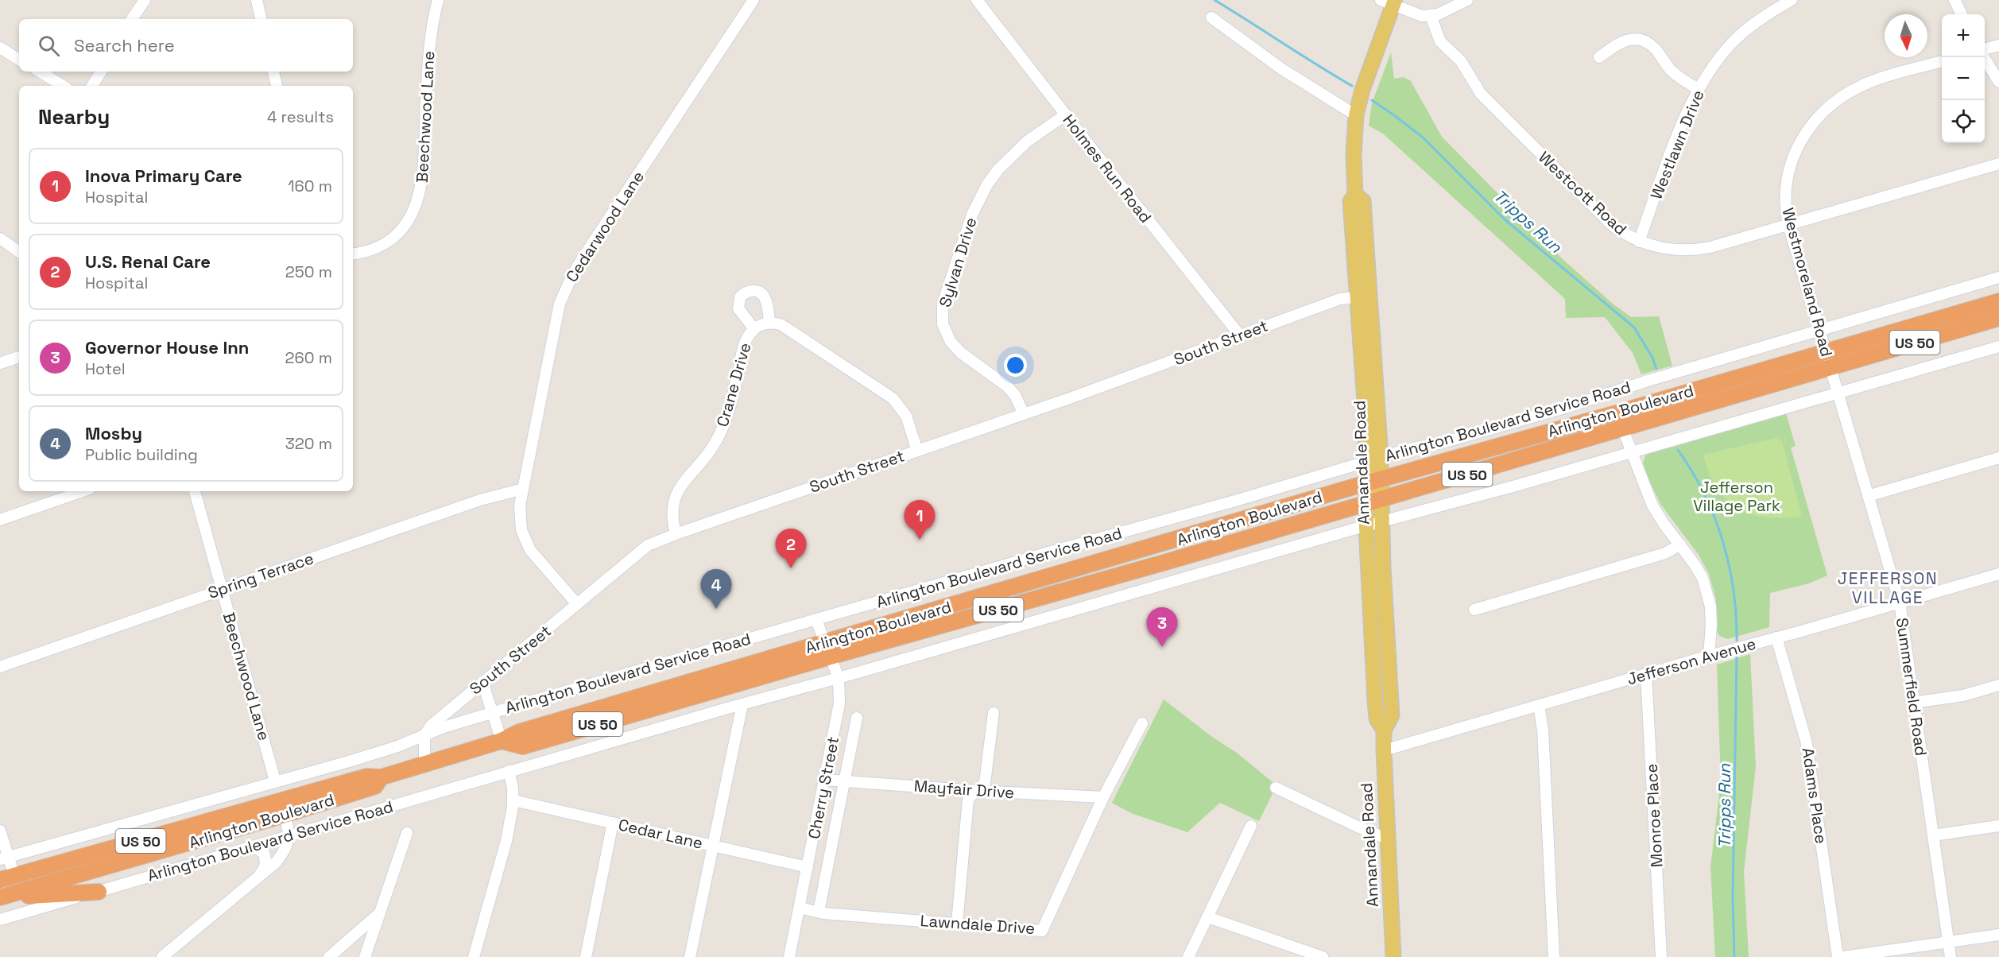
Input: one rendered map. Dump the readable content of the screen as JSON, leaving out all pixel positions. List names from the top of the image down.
{
  "streets": {
    "highway": ["US 50", "Arlington Boulevard"],
    "main road": ["Annandale Road"],
    "street": [
      "Beechwood Lane",
      "Westlawn Drive",
      "Holmes Run Road",
      "Westcott Road",
      "Cedarwood Lane",
      "Sylvan Drive",
      "Westmoreland Road",
      "South Street",
      "Crane Drive",
      "Arlington Boulevard Service Road",
      "Spring Terrace",
      "Jefferson Avenue",
      "Summerfield Road",
      "Cherry Street",
      "Mayfair Drive",
      "Adams Place",
      "Monroe Place",
      "Cedar Lane",
      "Lawndale Drive"
    ]
  },
  "crossings": [
    ["Beechwood Lane", "Arlington Boulevard Service Road"],
    ["Beechwood Lane", "Spring Terrace"],
    ["Westlawn Drive", "Westcott Road"],
    ["Holmes Run Road", "Sylvan Drive"],
    ["Holmes Run Road", "South Street"],
    ["Westcott Road", "Westmoreland Road"],
    ["Cedarwood Lane", "South Street"],
    ["Cedarwood Lane", "Spring Terrace"],
    ["Sylvan Drive", "South Street"],
    ["Westmoreland Road", "Arlington Boulevard"],
    ["Westmoreland Road", "Arlington Boulevard Service Road"],
    ["Westmoreland Road", "Summerfield Road"],
    ["South Street", "Crane Drive"],
    ["South Street", "Arlington Boulevard Service Road"],
    ["South Street", "Annandale Road"],
    ["Arlington Boulevard", "Annandale Road"],
    ["Arlington Boulevard", "Summerfield Road"],
    ["Arlington Boulevard", "Cherry Street"],
    ["Arlington Boulevard Service Road", "Annandale Road"],
    ["Arlington Boulevard Service Road", "Summerfield Road"],
    ["Arlington Boulevard Service Road", "Cherry Street"],
    ["Annandale Road", "Jefferson Avenue"],
    ["Jefferson Avenue", "Summerfield Road"],
    ["Jefferson Avenue", "Adams Place"],
    ["Jefferson Avenue", "Monroe Place"],
    ["Cherry Street", "Mayfair Drive"],
    ["Cherry Street", "Cedar Lane"],
    ["Cherry Street", "Lawndale Drive"],
    ["Mayfair Drive", "Lawndale Drive"]
  ],
  "districts": ["JEFFERSON VILLAGE"],
  "water": ["Tripps Run"],
  "parks": ["Jefferson Village Park"],
  "north": "bottom",
  "page": {
    "map_buttons": ["+", "−"],
    "search": "Search here",
    "heading": ["Nearby", "4 results"],
    "list": [
      {
        "mark": "1",
        "name": "Inova Primary Care",
        "note": "Hospital",
        "value": "160 m"
      },
      {
        "mark": "2",
        "name": "U.S. Renal Care",
        "note": "Hospital",
        "value": "250 m"
      },
      {
        "mark": "3",
        "name": "Governor House Inn",
        "note": "Hotel",
        "value": "260 m"
      },
      {
        "mark": "4",
        "name": "Mosby",
        "note": "Public building",
        "value": "320 m"
      }
    ],
    "pins": [
      "1",
      "2",
      "4",
      "3"
    ]
  }
}
